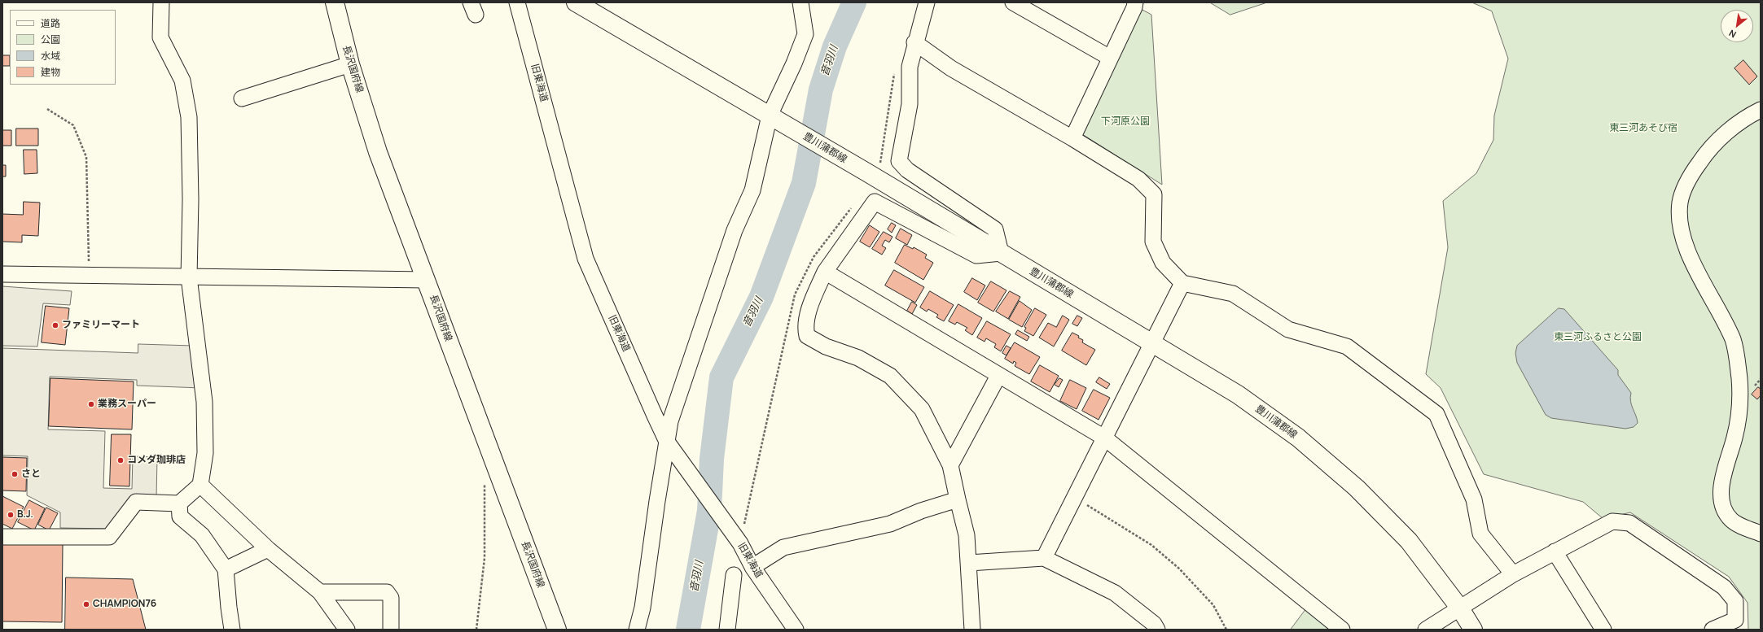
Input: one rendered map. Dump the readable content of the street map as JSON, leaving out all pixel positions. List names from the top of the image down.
{
  "streets": {
    "main road": ["長沢国府線", "豊川蒲郡線"],
    "street": ["旧東海道"]
  },
  "water": ["音羽川"],
  "parks": ["下河原公園", "東三河あそび宿", "東三河ふるさと公園"],
  "places": [
    "ファミリーマート",
    "業務スーパー",
    "コメダ珈琲店",
    "さと",
    "B.J.",
    "CHAMPION76"
  ],
  "legend": [
    "道路",
    "公園",
    "水域",
    "建物"
  ],
  "north": "bottom left"
}
